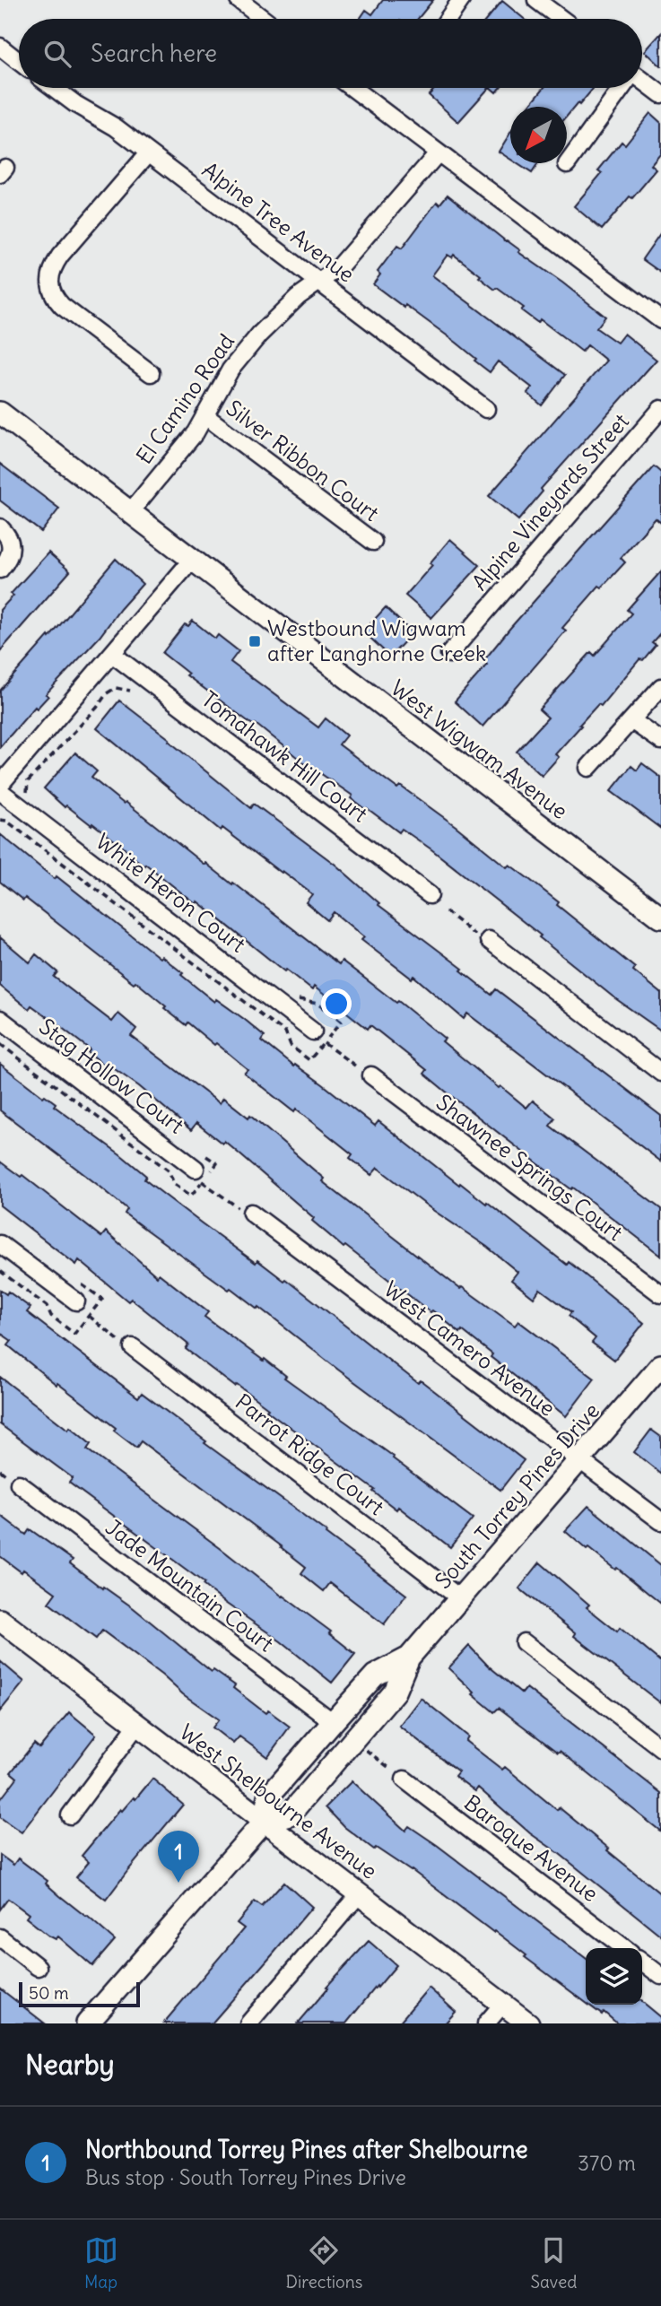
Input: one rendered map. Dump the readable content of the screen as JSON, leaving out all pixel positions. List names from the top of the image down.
{
  "streets": {
    "street": [
      "Alpine Tree Avenue",
      "El Camino Road",
      "Silver Ribbon Court",
      "Alpine Vineyards Street",
      "West Wigwam Avenue",
      "Tomahawk Hill Court",
      "White Heron Court",
      "Stag Hollow Court",
      "Shawnee Springs Court",
      "West Camero Avenue",
      "Parrot Ridge Court",
      "South Torrey Pines Drive",
      "Jade Mountain Court",
      "West Shelbourne Avenue",
      "Baroque Avenue"
    ]
  },
  "crossings": [
    ["Alpine Tree Avenue", "El Camino Road"],
    ["El Camino Road", "Silver Ribbon Court"],
    ["El Camino Road", "West Wigwam Avenue"],
    ["West Camero Avenue", "South Torrey Pines Drive"],
    ["Parrot Ridge Court", "South Torrey Pines Drive"],
    ["South Torrey Pines Drive", "Jade Mountain Court"],
    ["South Torrey Pines Drive", "West Shelbourne Avenue"]
  ],
  "places": {
    "transit": ["Westbound Wigwam after Langhorne Creek"]
  },
  "scale_bar": "50 m",
  "north": "bottom left",
  "page": {
    "search": "Search here",
    "pins": "1",
    "scale": "50 m",
    "heading": "Nearby",
    "list": [
      {
        "mark": "1",
        "name": "Northbound Torrey Pines after Shelbourne",
        "note": "Bus stop · South Torrey Pines Drive",
        "value": "370 m"
      }
    ],
    "nav": ["Map", "Directions", "Saved"]
  }
}
